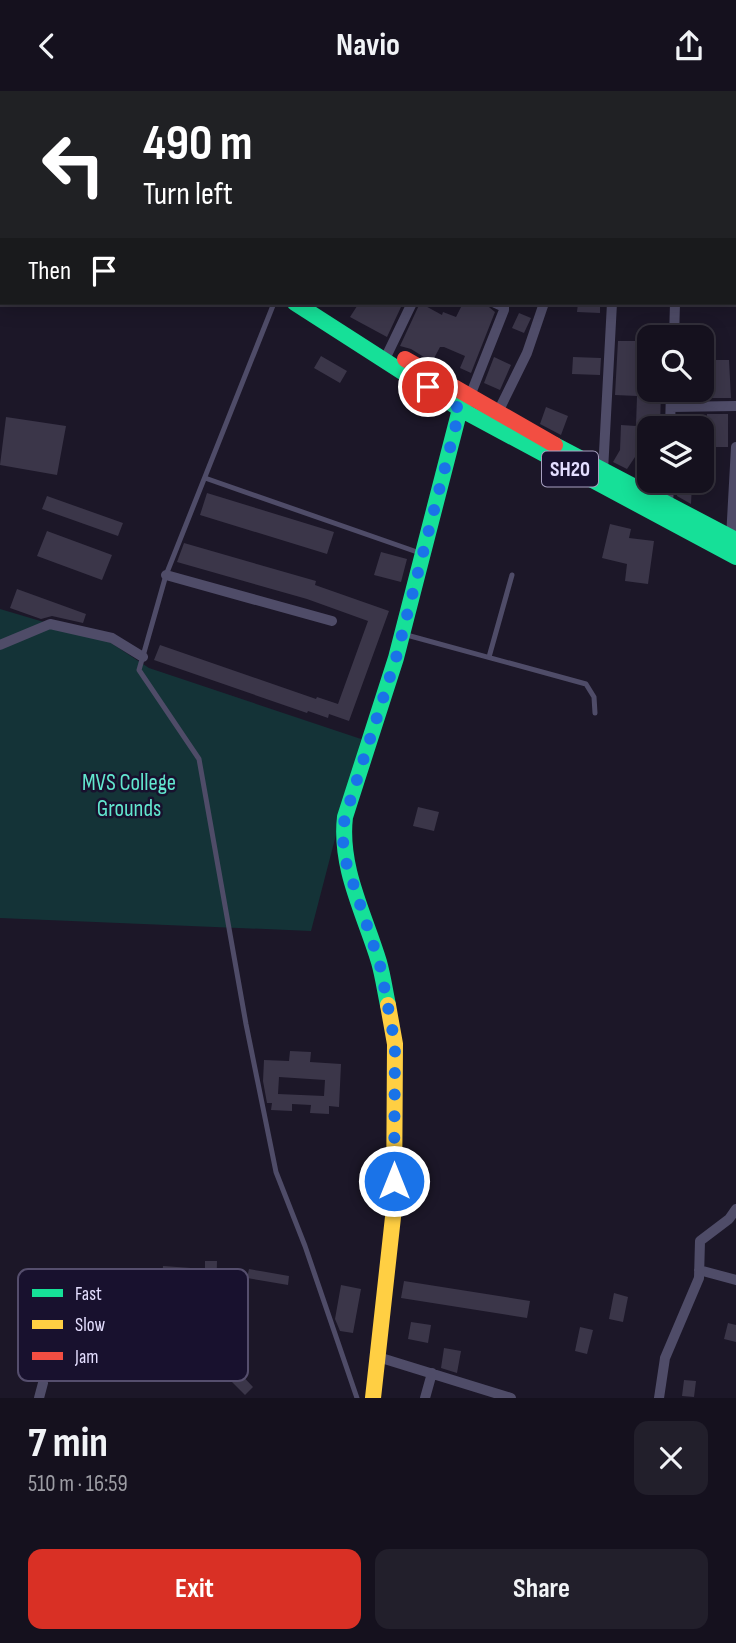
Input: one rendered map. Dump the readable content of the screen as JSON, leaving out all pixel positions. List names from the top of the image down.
{
  "streets": {
    "street": ["SH20"]
  },
  "parks": ["MVS College Grounds"],
  "legend": ["Fast", "Slow", "Jam"],
  "page": {
    "header": "Navio",
    "turn": ["490 m", "Turn left"],
    "then": "Then",
    "heading": ["7 min", "510 m · 16:59"],
    "buttons": ["Exit", "Share"]
  }
}
